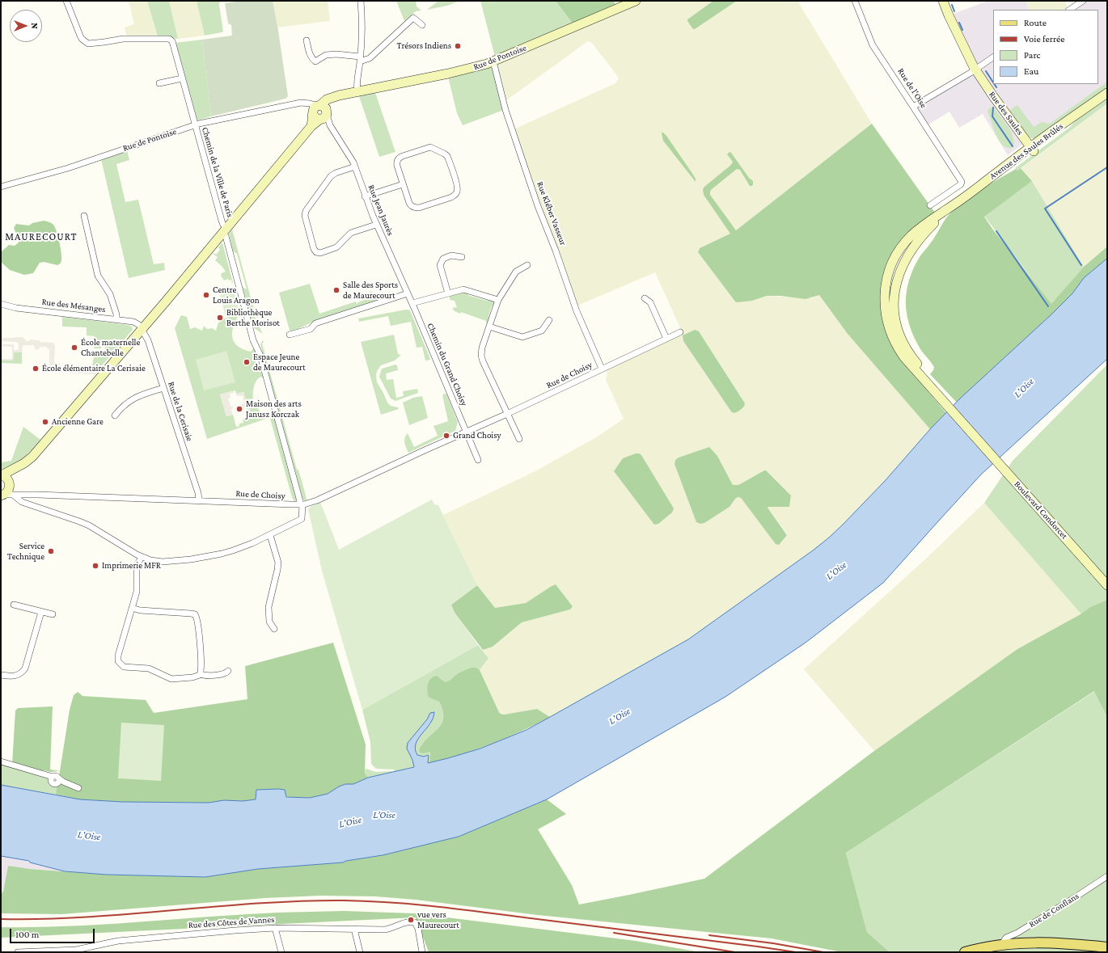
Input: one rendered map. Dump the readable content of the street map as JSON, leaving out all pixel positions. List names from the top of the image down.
{
  "streets": {
    "main road": [
      "Rue de Pontoise",
      "Rue des Saules",
      "Avenue des Saules Brûlés",
      "Boulevard Condorcet",
      "Rue de Conflans"
    ],
    "street": [
      "Rue de l'Oise",
      "Chemin de la Ville de Paris",
      "Rue Jean Jaurès",
      "Rue Kléber Vasseur",
      "Rue des Mésanges",
      "Chemin du Grand Choisy",
      "Rue de Choisy",
      "Rue de la Cerisaie",
      "Rue des Côtes de Vannes"
    ]
  },
  "crossings": [
    ["Rue de Pontoise", "Chemin de la Ville de Paris"],
    ["Rue de Pontoise", "Rue Jean Jaurès"],
    ["Rue de Pontoise", "Rue Kléber Vasseur"],
    ["Rue des Saules", "Avenue des Saules Brûlés"],
    ["Avenue des Saules Brûlés", "Boulevard Condorcet"],
    ["Chemin de la Ville de Paris", "Rue de Choisy"],
    ["Rue Jean Jaurès", "Chemin du Grand Choisy"],
    ["Rue Kléber Vasseur", "Rue de Choisy"],
    ["Rue des Mésanges", "Rue de la Cerisaie"],
    ["Chemin du Grand Choisy", "Rue de Choisy"],
    ["Rue de Choisy", "Rue de la Cerisaie"]
  ],
  "districts": ["MAURECOURT"],
  "water": ["L'Oise", "L’Oise"],
  "places": [
    "Trésors Indiens",
    "Salle des Sports de Maurecourt",
    "Centre Louis Aragon",
    "Bibliothèque Berthe Morisot",
    "École maternelle Chantebelle",
    "Espace Jeune de Maurecourt",
    "École élémentaire La Cerisaie",
    "Maison des arts Janusz Korczak",
    "Ancienne Gare",
    "Grand Choisy",
    "Service Technique",
    "Imprimerie MFR",
    "vue vers Maurecourt"
  ],
  "legend": [
    "Route",
    "Voie ferrée",
    "Parc",
    "Eau"
  ],
  "scale_bar": "100 m",
  "north": "right"
}
